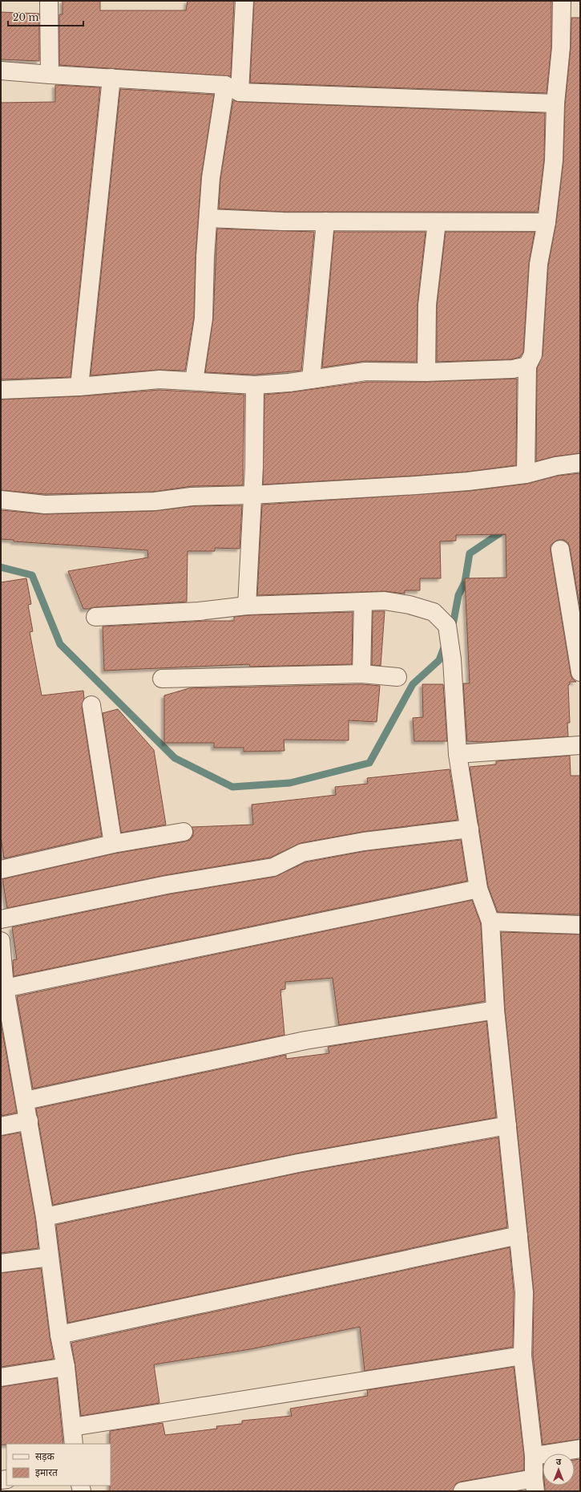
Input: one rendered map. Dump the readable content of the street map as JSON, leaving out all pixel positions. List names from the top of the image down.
{
  "legend": ["सड़क", "इमारत"],
  "scale_bar": "20 m",
  "north": "top"
}
